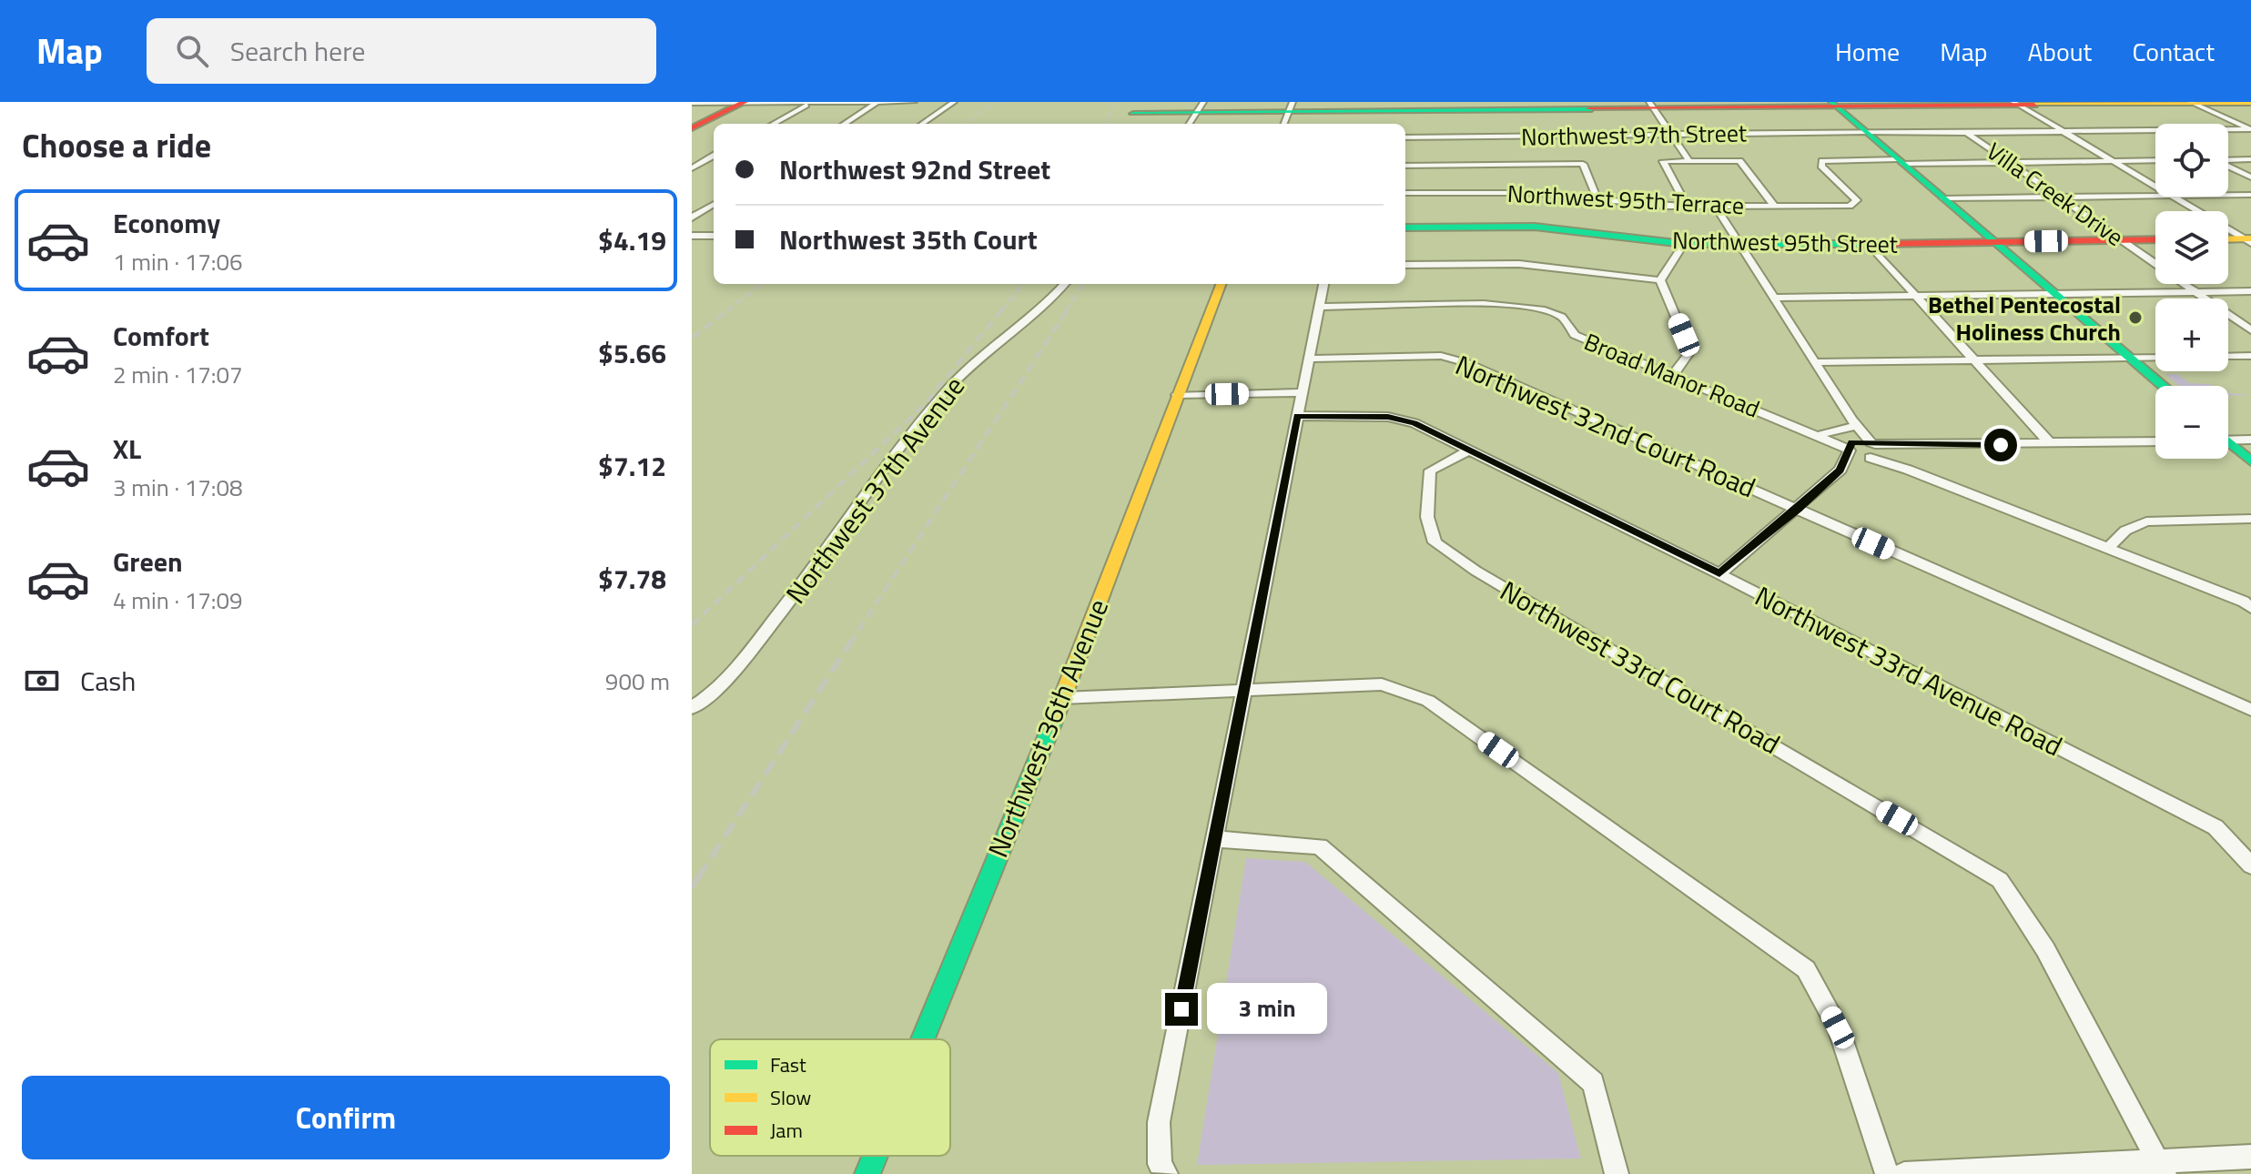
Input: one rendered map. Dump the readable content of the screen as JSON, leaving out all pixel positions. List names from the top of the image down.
{
  "streets": {
    "street": [
      "Northwest 97th Street",
      "Villa Creek Drive",
      "Northwest 95th Terrace",
      "Northwest 95th Street",
      "Broad Manor Road",
      "Northwest 32nd Court Road",
      "Northwest 37th Avenue",
      "Northwest 33rd Court Road",
      "Northwest 33rd Avenue Road",
      "Northwest 36th Avenue"
    ]
  },
  "crossings": [
    ["Northwest 97th Street", "Villa Creek Drive"],
    ["Villa Creek Drive", "Northwest 95th Street"],
    ["Northwest 33rd Court Road", "Northwest 33rd Avenue Road"]
  ],
  "places": ["Bethel Pentecostal Holiness Church"],
  "legend": ["Fast", "Slow", "Jam"],
  "page": {
    "header": "Map",
    "search": "Search here",
    "nav": [
      "Home",
      "Map",
      "About",
      "Contact"
    ],
    "heading": "Choose a ride",
    "map_buttons": ["+", "−"],
    "banner": ["Northwest 92nd Street", "Northwest 35th Court"],
    "list": [
      {
        "name": "Economy",
        "note": "1 min · 17:06",
        "value": "$4.19"
      },
      {
        "name": "Comfort",
        "note": "2 min · 17:07",
        "value": "$5.66"
      },
      {
        "name": "XL",
        "note": "3 min · 17:08",
        "value": "$7.12"
      },
      {
        "name": "Green",
        "note": "4 min · 17:09",
        "value": "$7.78"
      }
    ],
    "pay": ["Cash", "900 m"],
    "bubble": "3 min",
    "buttons": "Confirm"
  }
}
